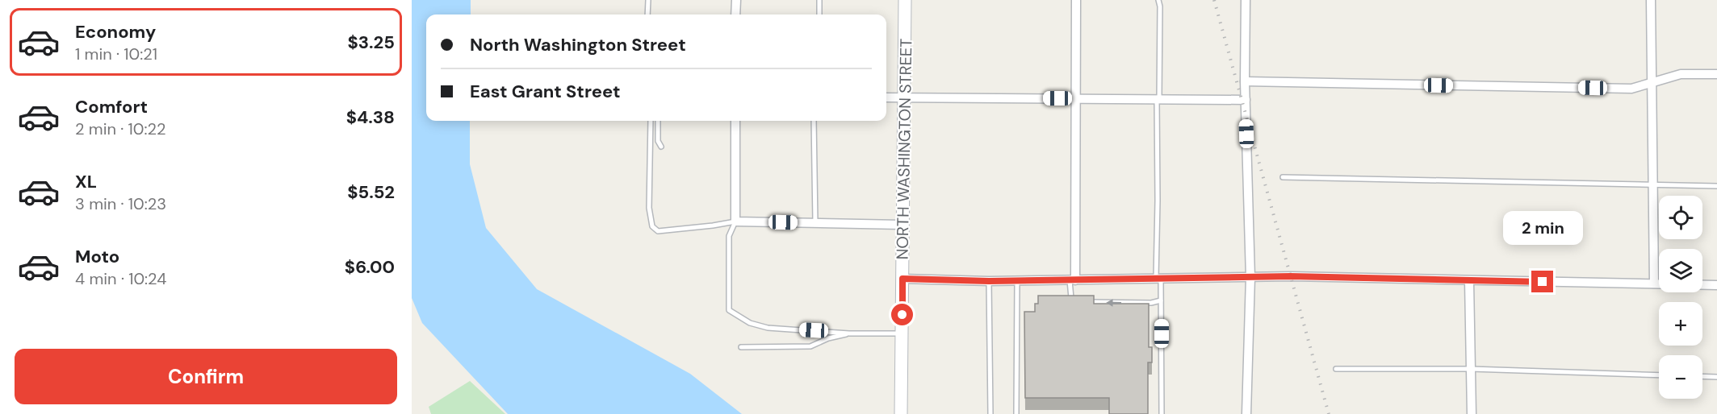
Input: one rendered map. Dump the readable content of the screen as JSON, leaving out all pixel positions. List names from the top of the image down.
{
  "streets": {
    "street": ["NORTH WASHINGTON STREET"]
  },
  "page": {
    "list": [
      {
        "name": "Economy",
        "note": "1 min · 10:21",
        "value": "$3.25"
      },
      {
        "name": "Comfort",
        "note": "2 min · 10:22",
        "value": "$4.38"
      },
      {
        "name": "XL",
        "note": "3 min · 10:23",
        "value": "$5.52"
      },
      {
        "name": "Moto",
        "note": "4 min · 10:24",
        "value": "$6.00"
      }
    ],
    "banner": ["North Washington Street", "East Grant Street"],
    "map_buttons": ["+", "−"],
    "bubble": "2 min",
    "buttons": "Confirm"
  }
}
